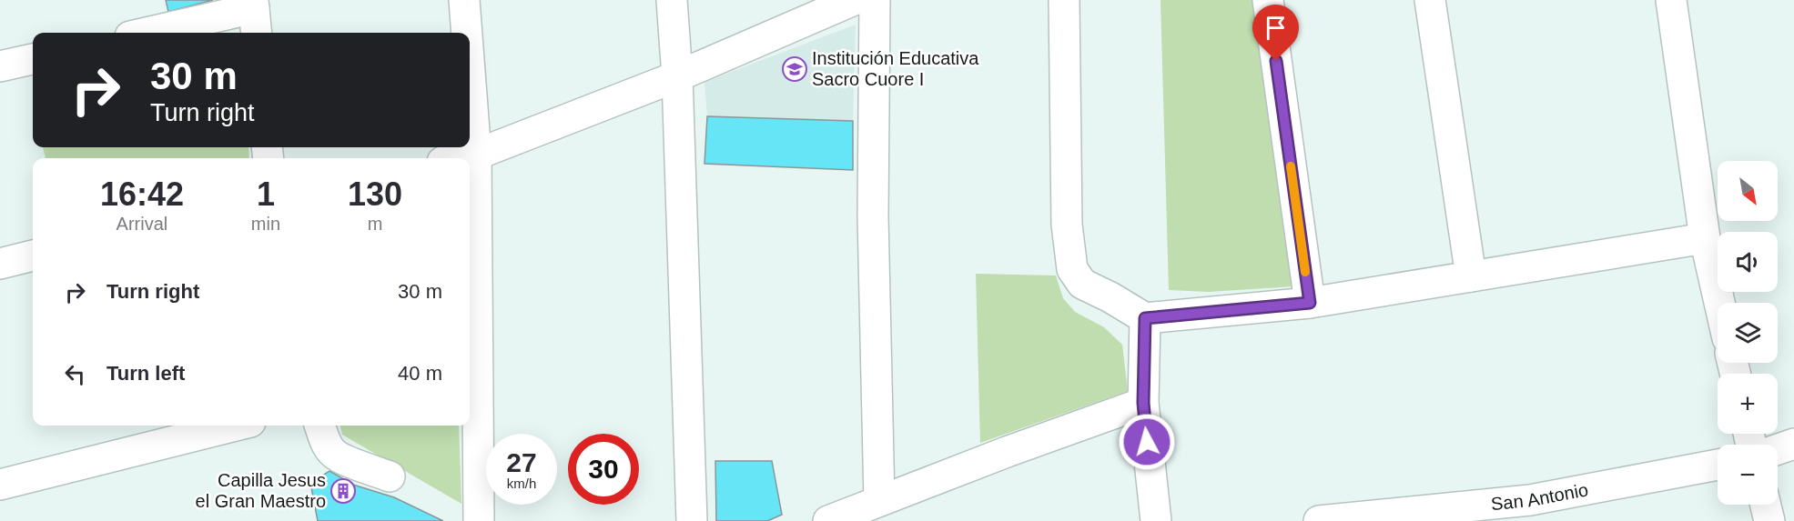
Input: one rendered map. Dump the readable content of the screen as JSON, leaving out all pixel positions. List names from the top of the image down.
{
  "streets": {
    "street": ["San Antonio"]
  },
  "places": {
    "school or university": ["Institución Educativa Sacro Cuore I"],
    "building": ["Capilla Jesus el Gran Maestro"]
  },
  "north": "bottom right",
  "page": {
    "turn": ["30 m", "Turn right"],
    "eta": [
      "16:42",
      "Arrival",
      "1",
      "min",
      "130",
      "m"
    ],
    "map_buttons": ["+", "−"],
    "list": [
      {
        "name": "Turn right",
        "value": "30 m"
      },
      {
        "name": "Turn left",
        "value": "40 m"
      }
    ],
    "speed": "27 km/h",
    "limit": "30"
  }
}
